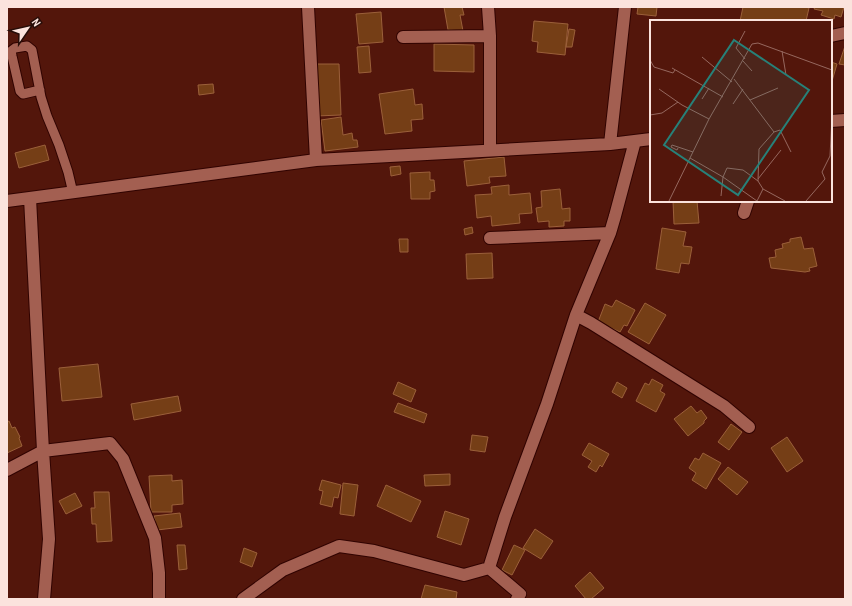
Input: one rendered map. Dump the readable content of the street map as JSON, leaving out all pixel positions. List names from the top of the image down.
{
  "north": "top right"
}
